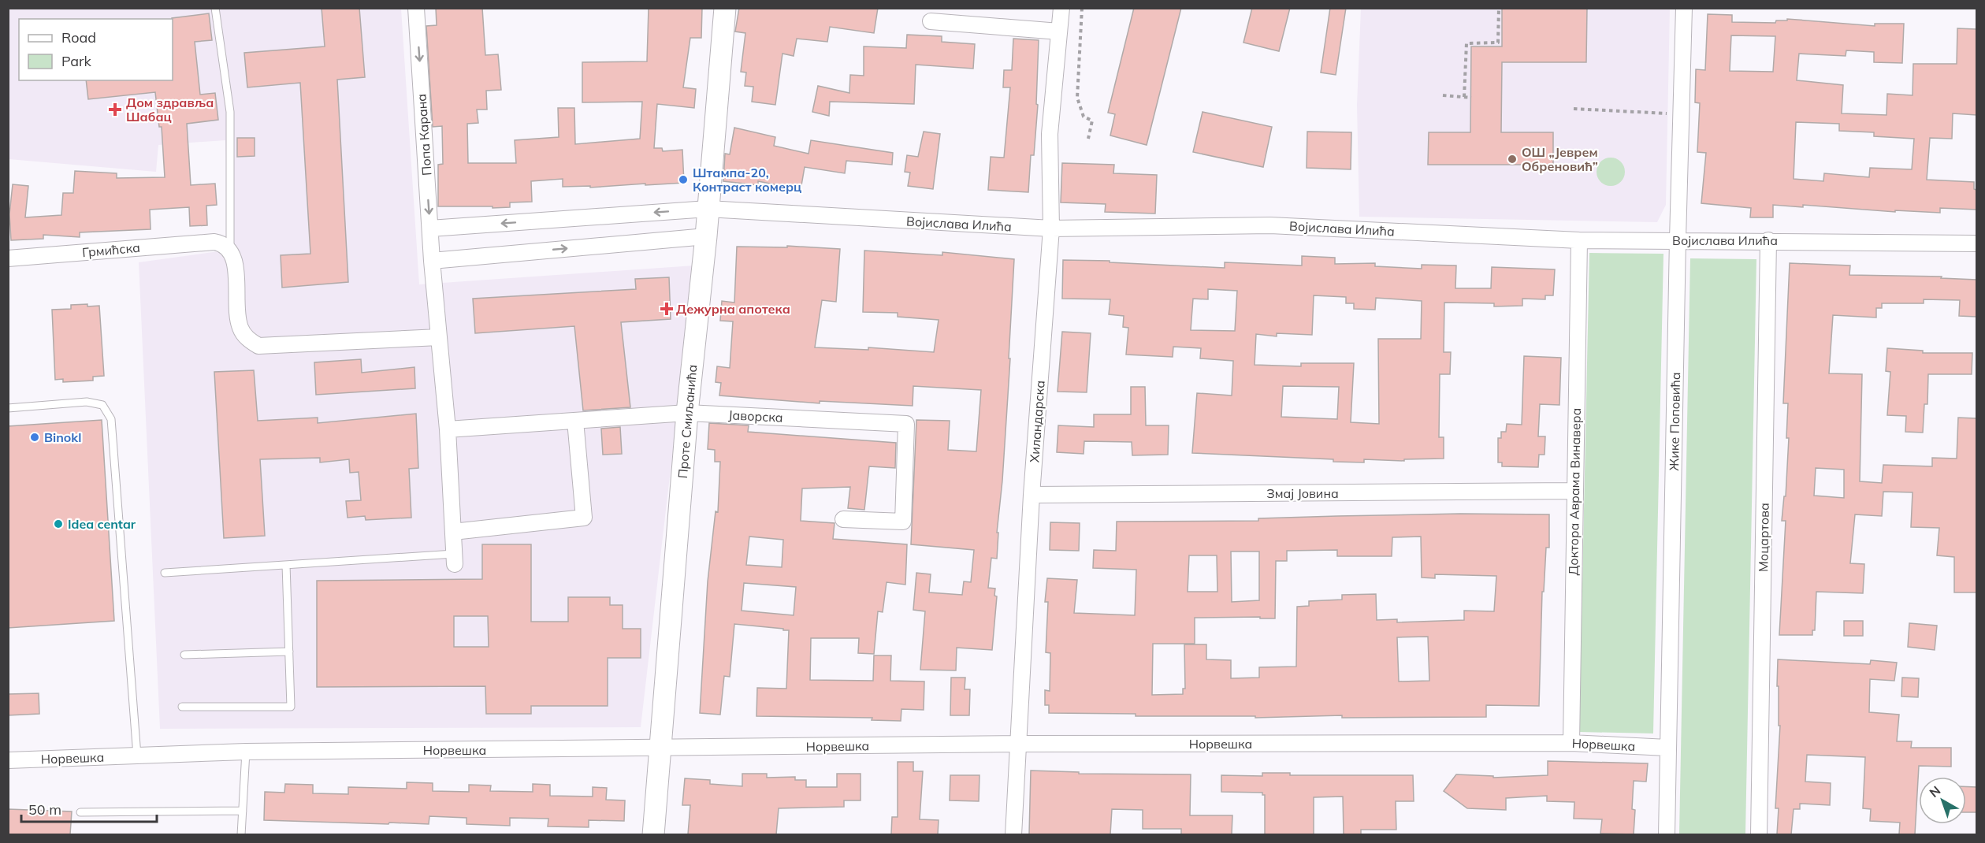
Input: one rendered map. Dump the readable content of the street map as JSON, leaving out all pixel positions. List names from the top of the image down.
{
  "streets": {
    "street": [
      "Попа Карана",
      "Војислава Илића",
      "Грмићска",
      "Јаворска",
      "Проте Смиљанића",
      "Хиландарска",
      "Жике Поповића",
      "Доктора Аврама Винавера",
      "Змај Јовина",
      "Моцартова",
      "Норвешка"
    ]
  },
  "crossings": [
    ["Попа Карана", "Војислава Илића"],
    ["Попа Карана", "Јаворска"],
    ["Војислава Илића", "Проте Смиљанића"],
    ["Војислава Илића", "Хиландарска"],
    ["Војислава Илића", "Жике Поповића"],
    ["Војислава Илића", "Доктора Аврама Винавера"],
    ["Војислава Илића", "Моцартова"],
    ["Јаворска", "Проте Смиљанића"],
    ["Проте Смиљанића", "Норвешка"],
    ["Хиландарска", "Змај Јовина"],
    ["Хиландарска", "Норвешка"],
    ["Жике Поповића", "Норвешка"],
    ["Доктора Аврама Винавера", "Змај Јовина"],
    ["Доктора Аврама Винавера", "Норвешка"]
  ],
  "one_way": ["Попа Карана"],
  "places": {
    "health": ["Дом здравља Шабац", "Дежурна апотека"],
    "other": [
      "ОШ „Јеврем Обреновић”",
      "Штампа-20, Контраст комерц",
      "Binokl",
      "Idea centar"
    ]
  },
  "legend": ["Road", "Park"],
  "scale_bar": "50 m",
  "north": "top left"
}
